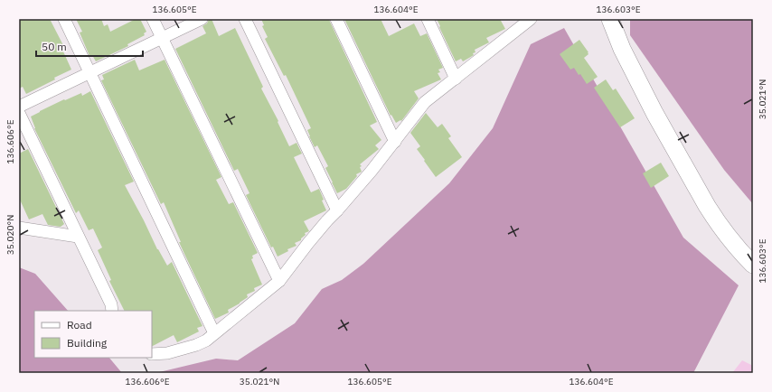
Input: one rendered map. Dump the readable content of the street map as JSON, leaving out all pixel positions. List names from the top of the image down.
{
  "legend": ["Road", "Building"],
  "scale_bar": "50 m",
  "coordinates": [
    "136.605°E",
    "136.604°E",
    "136.603°E",
    "35.021°N",
    "136.606°E",
    "35.020°N"
  ]
}
